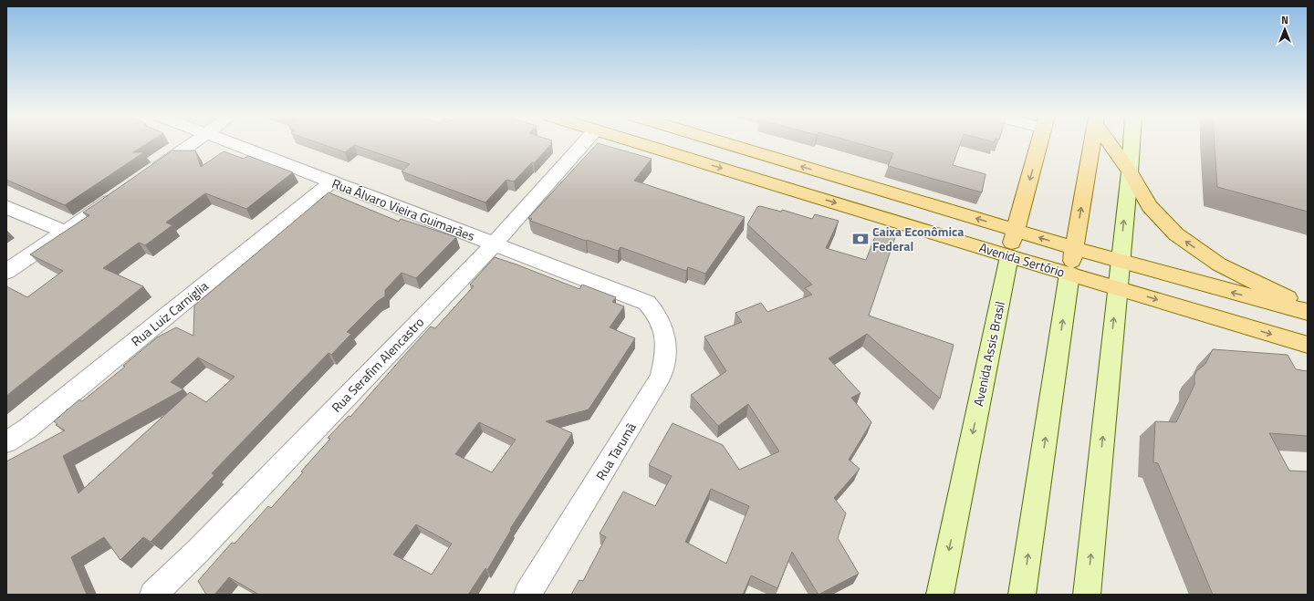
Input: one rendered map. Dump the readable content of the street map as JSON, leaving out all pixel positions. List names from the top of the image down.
{
  "streets": {
    "main road": ["Avenida Sertório", "Avenida Assis Brasil"],
    "street": [
      "Rua Álvaro Vieira Guimarães",
      "Rua Luiz Carniglia",
      "Rua Serafim Alencastro",
      "Rua Tarumã"
    ]
  },
  "crossings": [
    ["Rua Álvaro Vieira Guimarães", "Rua Luiz Carniglia"],
    ["Rua Álvaro Vieira Guimarães", "Rua Serafim Alencastro"],
    ["Rua Álvaro Vieira Guimarães", "Rua Tarumã"],
    ["Avenida Sertório", "Avenida Assis Brasil"]
  ],
  "places": {
    "bank": ["Caixa Econômica Federal"]
  },
  "north": "top"
}
